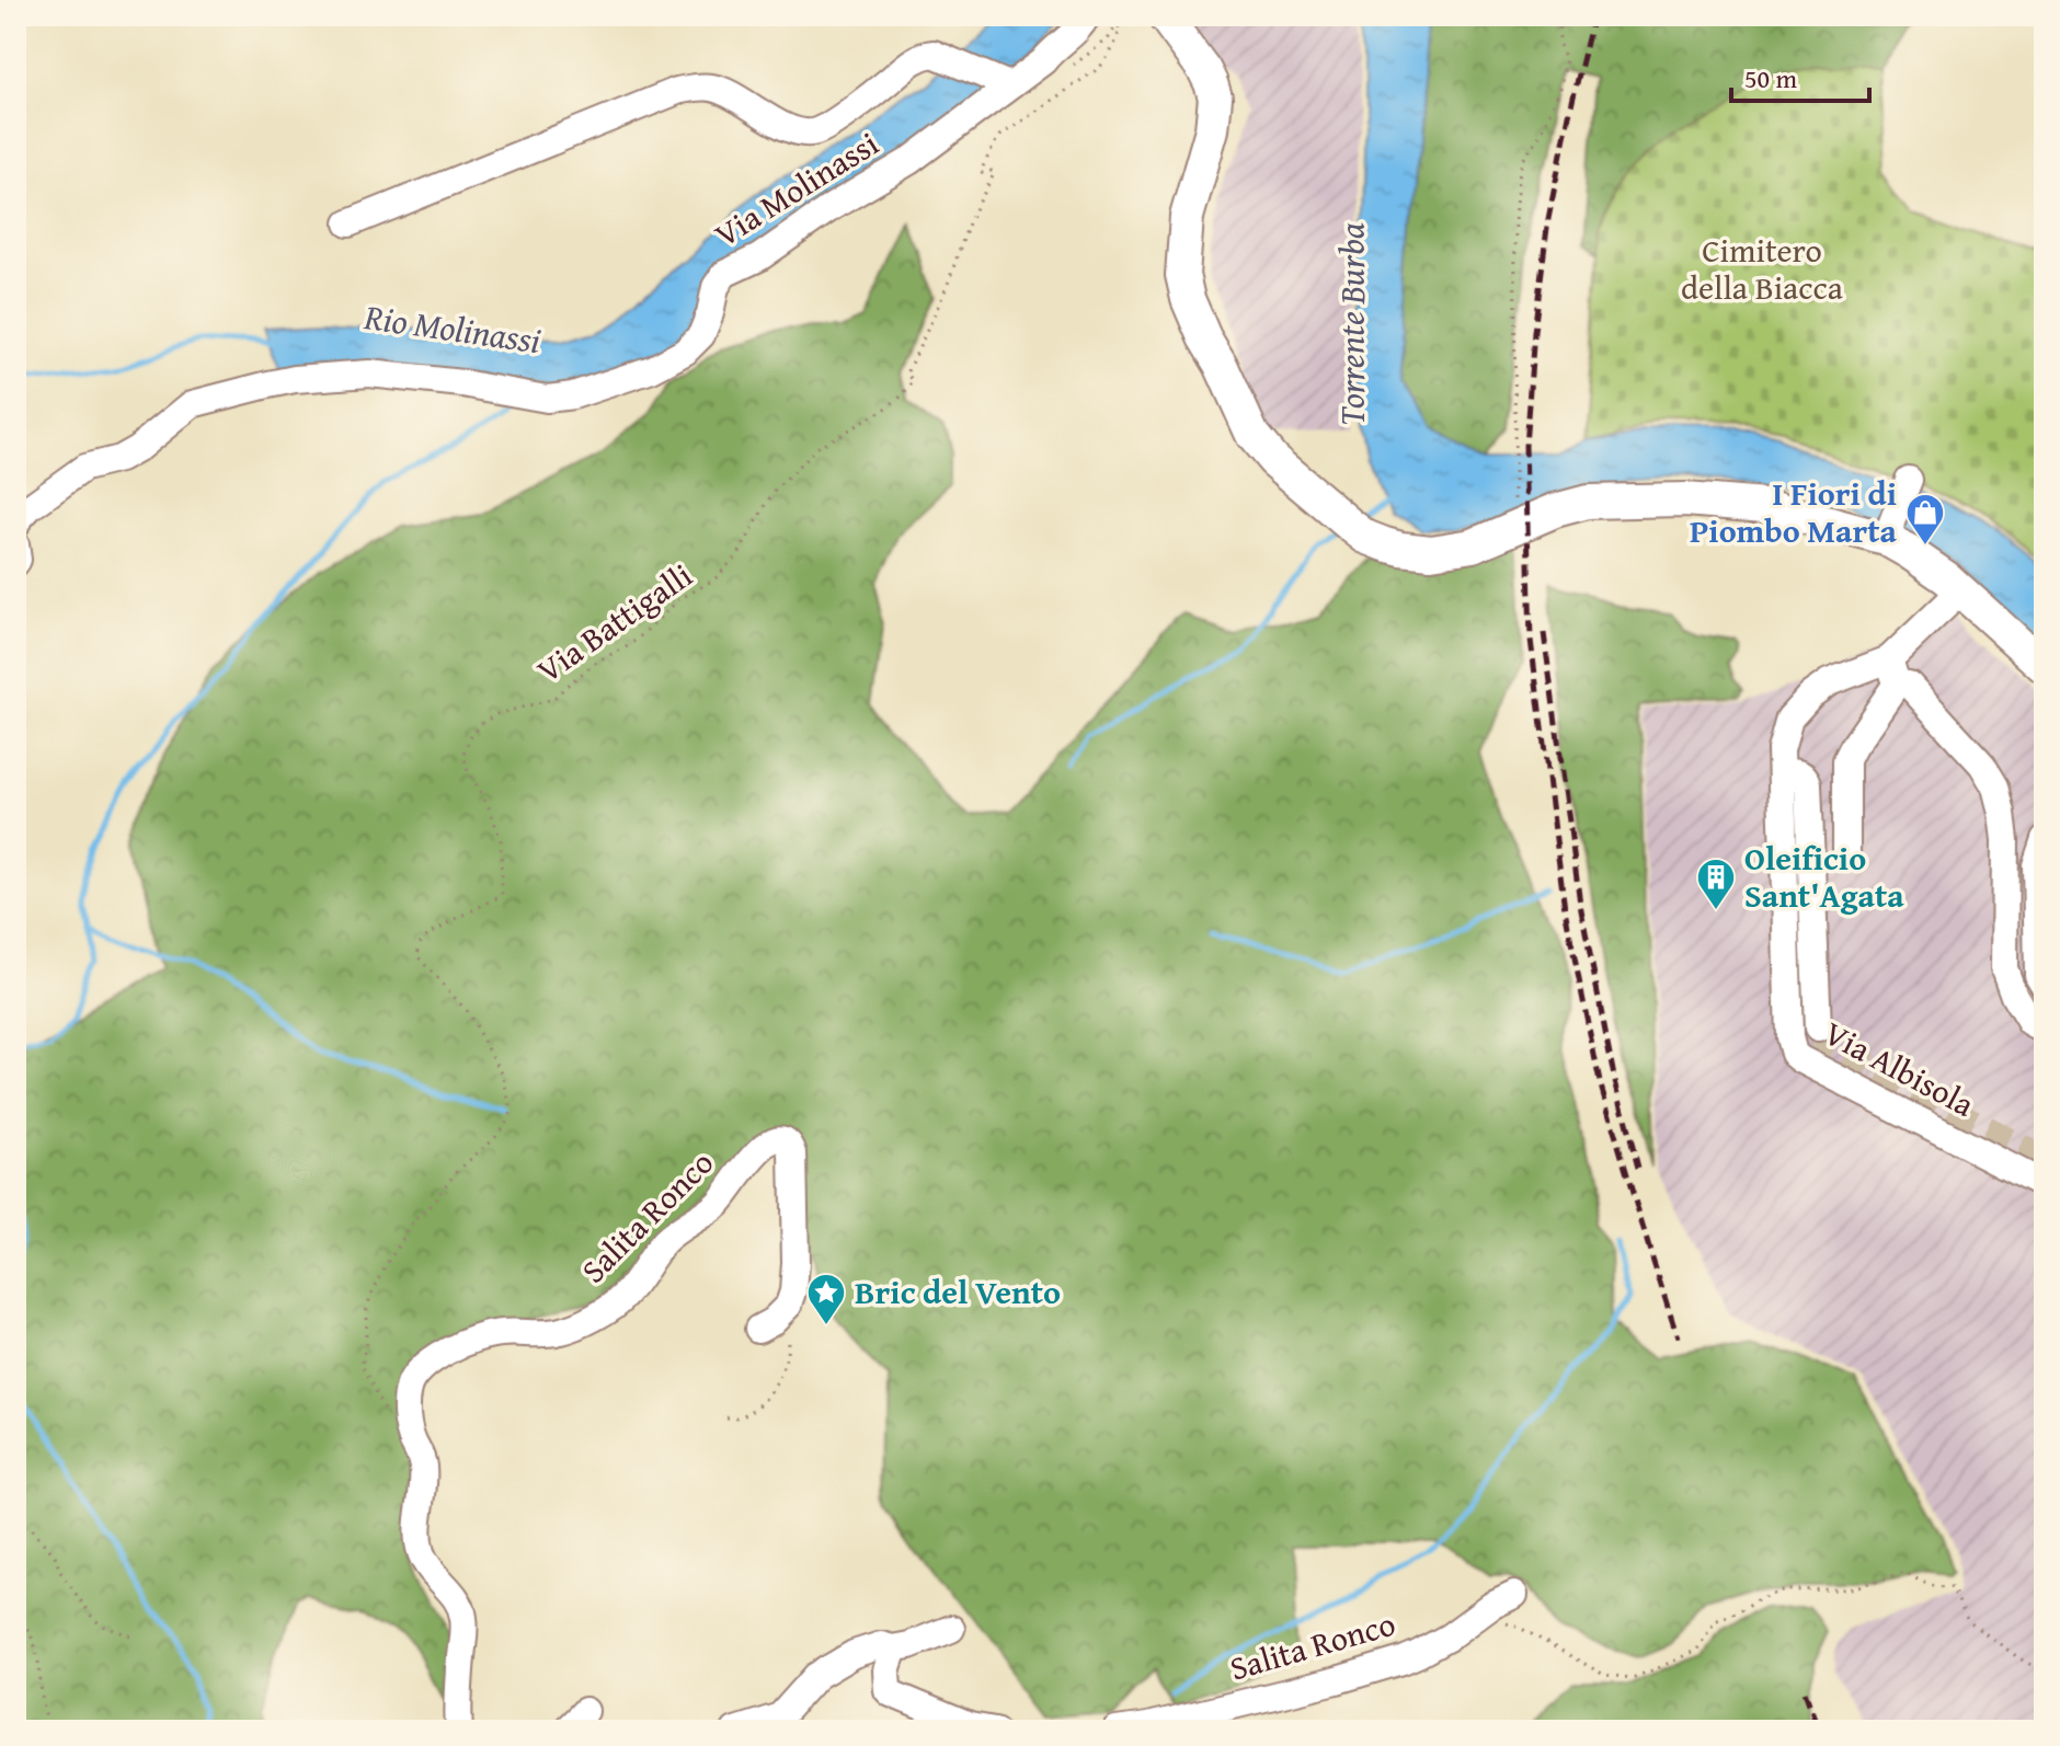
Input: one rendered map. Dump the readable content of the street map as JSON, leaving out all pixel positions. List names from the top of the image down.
{
  "streets": {
    "street": ["Via Molinassi", "Via Albisola", "Salita Ronco"],
    "path": ["Via Battigalli"]
  },
  "crossings": [
    ["Via Molinassi", "Via Battigalli"],
    ["Via Battigalli", "Salita Ronco"]
  ],
  "water": ["Torrente Burba", "Rio Molinassi"],
  "parks": ["Cimitero della Biacca"],
  "places": {
    "shop": ["I Fiori di Piombo Marta"],
    "building": ["Oleificio Sant'Agata"],
    "place": ["Bric del Vento"]
  },
  "scale_bar": "50 m"
}
